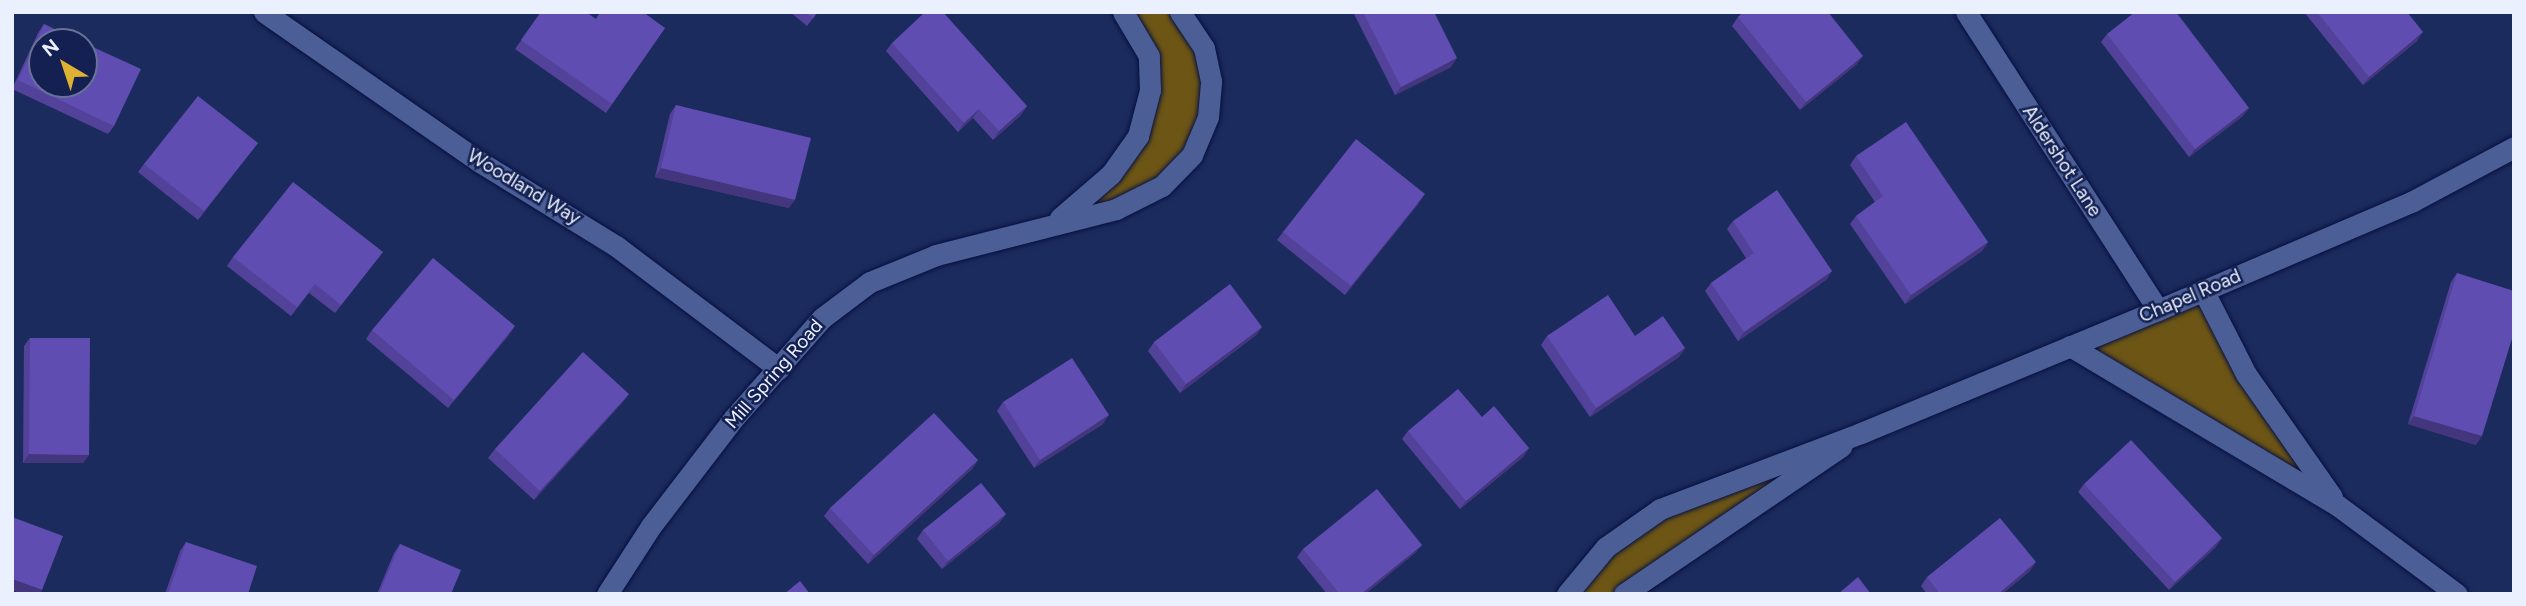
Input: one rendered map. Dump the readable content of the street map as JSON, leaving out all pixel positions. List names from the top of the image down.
{
  "streets": {
    "street": [
      "Aldershot Lane",
      "Woodland Way",
      "Chapel Road",
      "Mill Spring Road"
    ]
  },
  "crossings": [
    ["Aldershot Lane", "Chapel Road"],
    ["Woodland Way", "Mill Spring Road"]
  ],
  "north": "top left"
}
